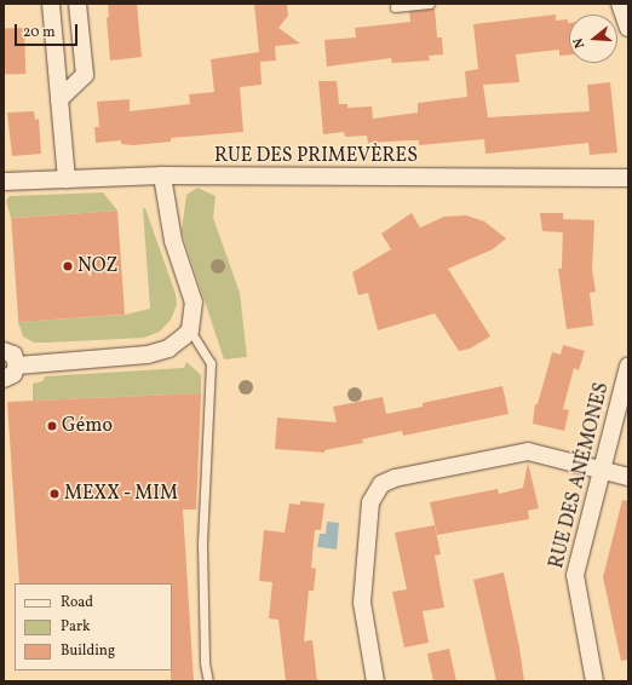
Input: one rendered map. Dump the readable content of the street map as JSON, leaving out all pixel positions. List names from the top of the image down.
{
  "streets": {
    "street": ["RUE DES PRIMEVÈRES", "RUE DES ANÉMONES"]
  },
  "places": ["NOZ", "Gémo", "MEXX - MIM"],
  "legend": ["Road", "Park", "Building"],
  "scale_bar": "20 m",
  "north": "left"
}
